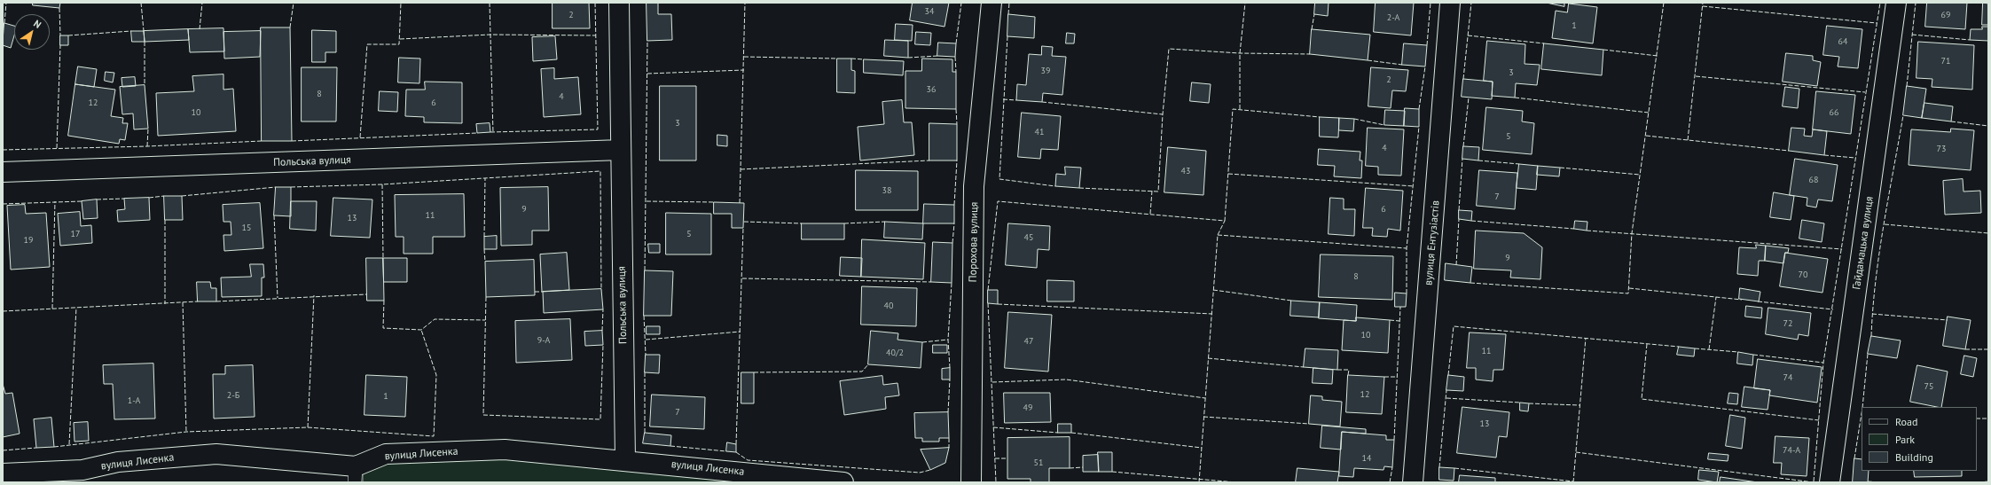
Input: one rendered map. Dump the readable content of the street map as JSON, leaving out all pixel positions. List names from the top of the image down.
{
  "streets": {
    "street": [
      "Польська вулиця",
      "Порохова вулиця",
      "вулиця Ентузіастів",
      "Гайдамацька вулиця",
      "вулиця Лисенка"
    ]
  },
  "crossings": [
    ["Польська вулиця", "вулиця Лисенка"]
  ],
  "house_numbers": [
    "34",
    "2",
    "69",
    "2-А",
    "1",
    "64",
    "71",
    "39",
    "3",
    "2",
    "36",
    "8",
    "4",
    "12",
    "6",
    "10",
    "66",
    "3",
    "41",
    "5",
    "4",
    "73",
    "43",
    "68",
    "38",
    "7",
    "9",
    "6",
    "11",
    "13",
    "15",
    "17",
    "5",
    "45",
    "19",
    "9",
    "70",
    "8",
    "40",
    "72",
    "10",
    "9-А",
    "47",
    "11",
    "40/2",
    "74",
    "75",
    "12",
    "2-Б",
    "1",
    "1-А",
    "49",
    "7",
    "13",
    "74-А",
    "14",
    "51"
  ],
  "legend": ["Road", "Park", "Building"],
  "north": "top right"
}
